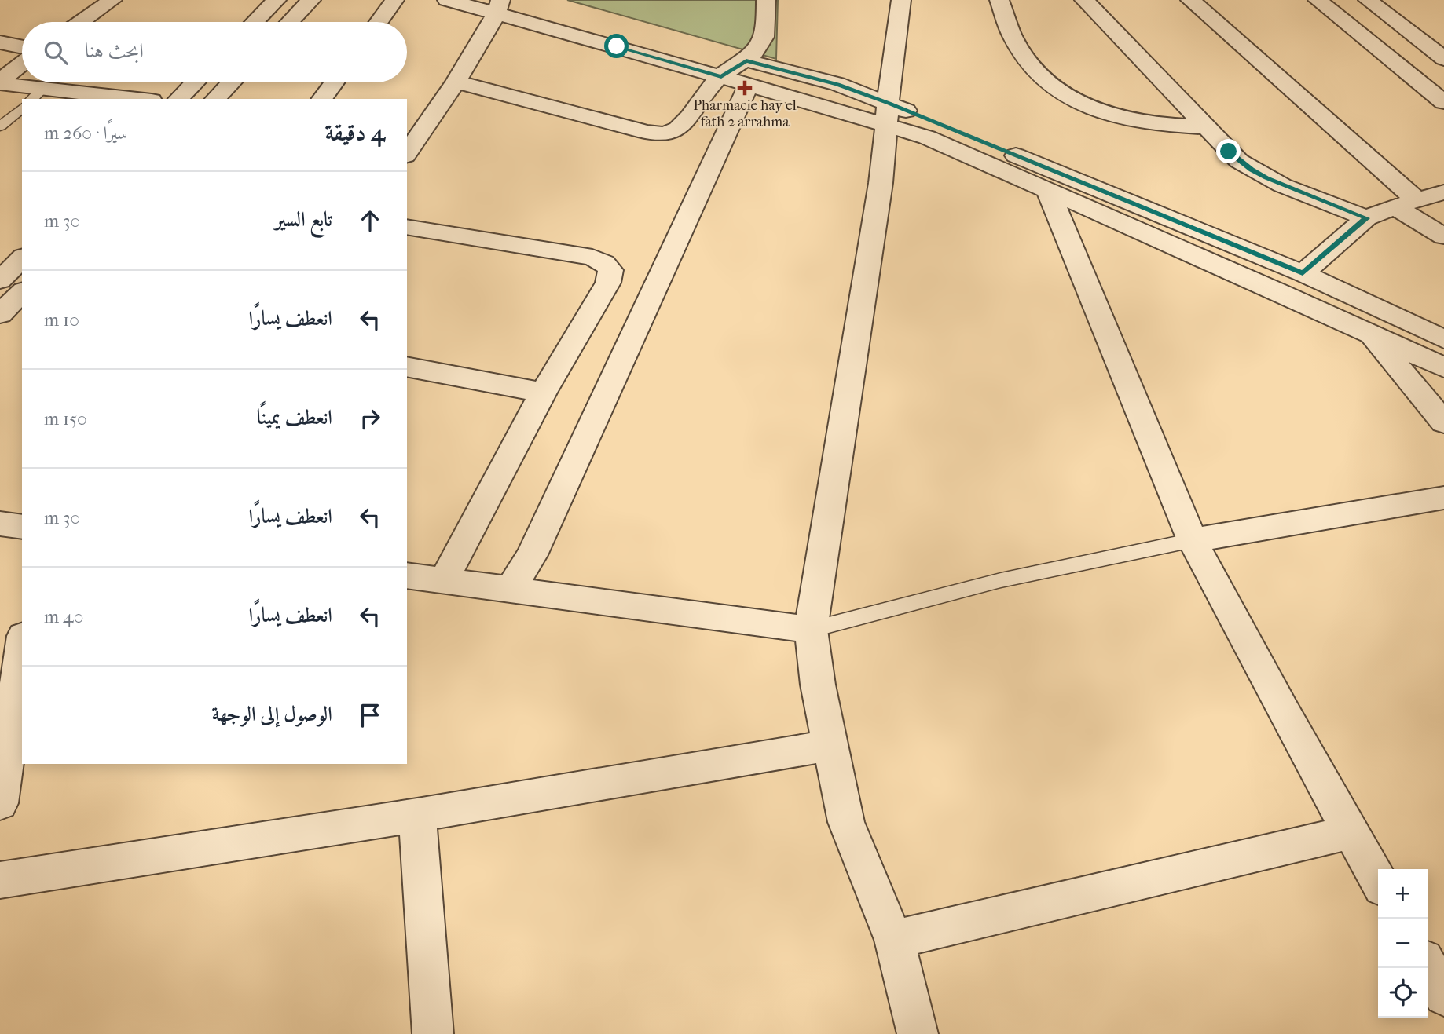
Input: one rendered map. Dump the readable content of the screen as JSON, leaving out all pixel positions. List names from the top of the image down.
{
  "places": {
    "health": ["Pharmacie hay el fath 2 arrahma"]
  },
  "page": {
    "search": "ابحث هنا",
    "heading": ["4 دقيقة", "سيرًا · 260 m"],
    "list": [
      ["تابع السير", "30 m"],
      ["انعطف يسارًا", "10 m"],
      ["انعطف يمينًا", "150 m"],
      ["انعطف يسارًا", "30 m"],
      ["انعطف يسارًا", "40 m"],
      "الوصول إلى الوجهة"
    ],
    "map_buttons": ["+", "−"]
  }
}
